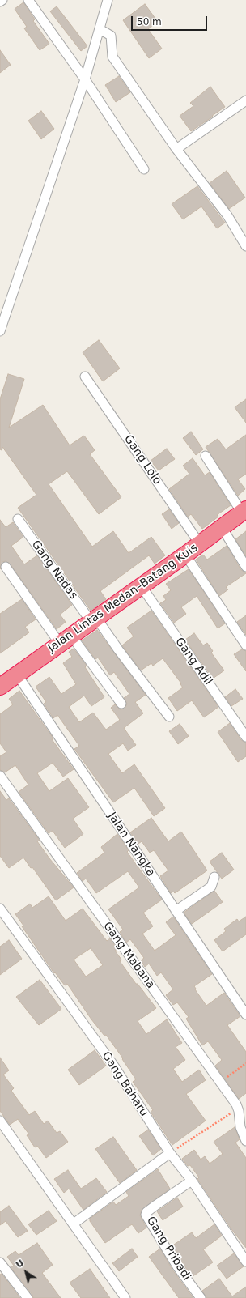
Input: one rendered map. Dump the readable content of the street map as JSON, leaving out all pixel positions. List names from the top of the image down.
{
  "streets": {
    "highway": ["Jalan Lintas Medan–Batang Kuis"],
    "street": [
      "Gang Lolo",
      "Gang Nadas",
      "Gang Adil",
      "Jalan Nangka",
      "Gang Mabana",
      "Gang Baharu",
      "Gang Pribadi"
    ]
  },
  "crossings": [
    ["Gang Lolo", "Jalan Lintas Medan–Batang Kuis"],
    ["Gang Nadas", "Jalan Lintas Medan–Batang Kuis"],
    ["Jalan Lintas Medan–Batang Kuis", "Gang Adil"],
    ["Jalan Lintas Medan–Batang Kuis", "Jalan Nangka"],
    ["Gang Baharu", "Gang Pribadi"]
  ],
  "scale_bar": "50 m",
  "north": "top left"
}
